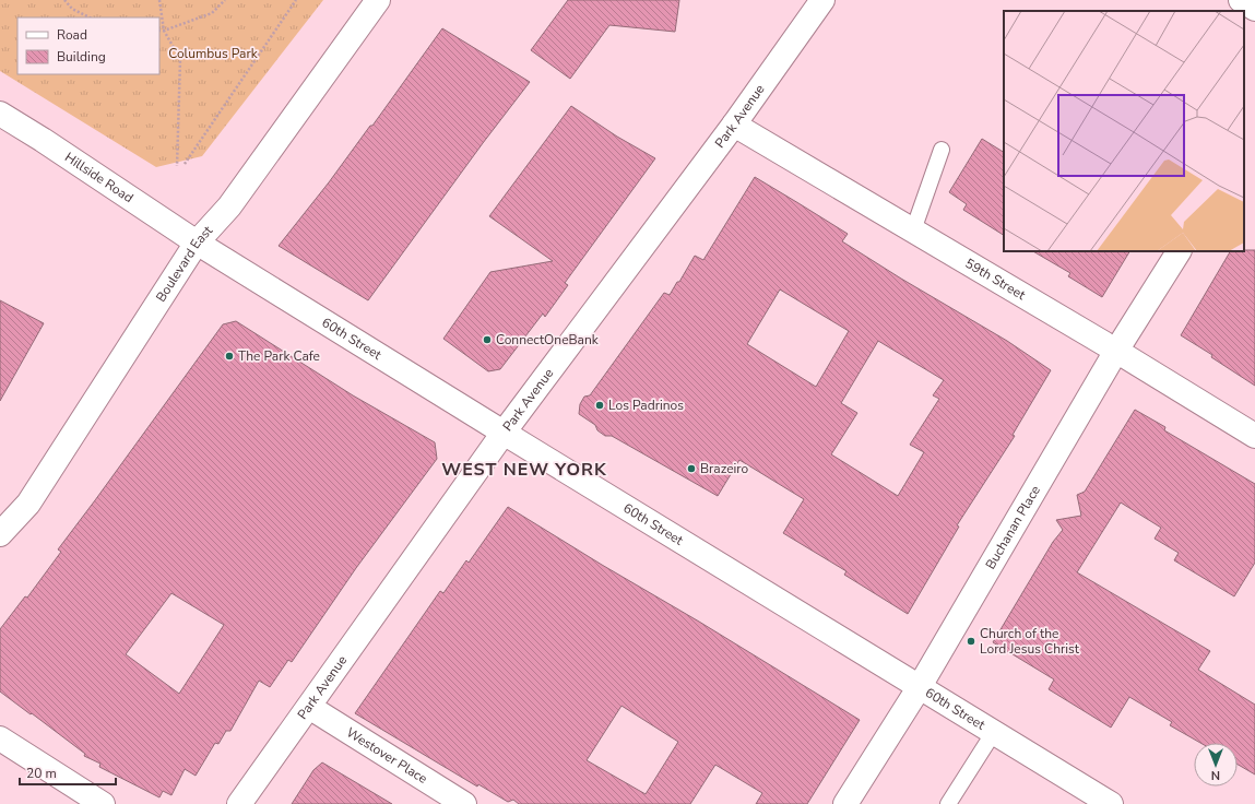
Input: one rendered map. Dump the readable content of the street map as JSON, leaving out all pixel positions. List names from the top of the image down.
{
  "streets": {
    "street": [
      "Park Avenue",
      "Hillside Road",
      "Boulevard East",
      "59th Street",
      "60th Street",
      "Buchanan Place",
      "Westover Place"
    ]
  },
  "crossings": [
    ["Park Avenue", "59th Street"],
    ["Park Avenue", "60th Street"],
    ["Park Avenue", "Westover Place"],
    ["Hillside Road", "Boulevard East"],
    ["Hillside Road", "60th Street"],
    ["Boulevard East", "60th Street"],
    ["59th Street", "Buchanan Place"],
    ["60th Street", "Buchanan Place"]
  ],
  "districts": ["WEST NEW YORK"],
  "parks": ["Columbus Park"],
  "places": [
    "ConnectOneBank",
    "The Park Cafe",
    "Los Padrinos",
    "Brazeiro",
    "Church of the Lord Jesus Christ"
  ],
  "legend": ["Road", "Building"],
  "scale_bar": "20 m",
  "north": "bottom"
}
